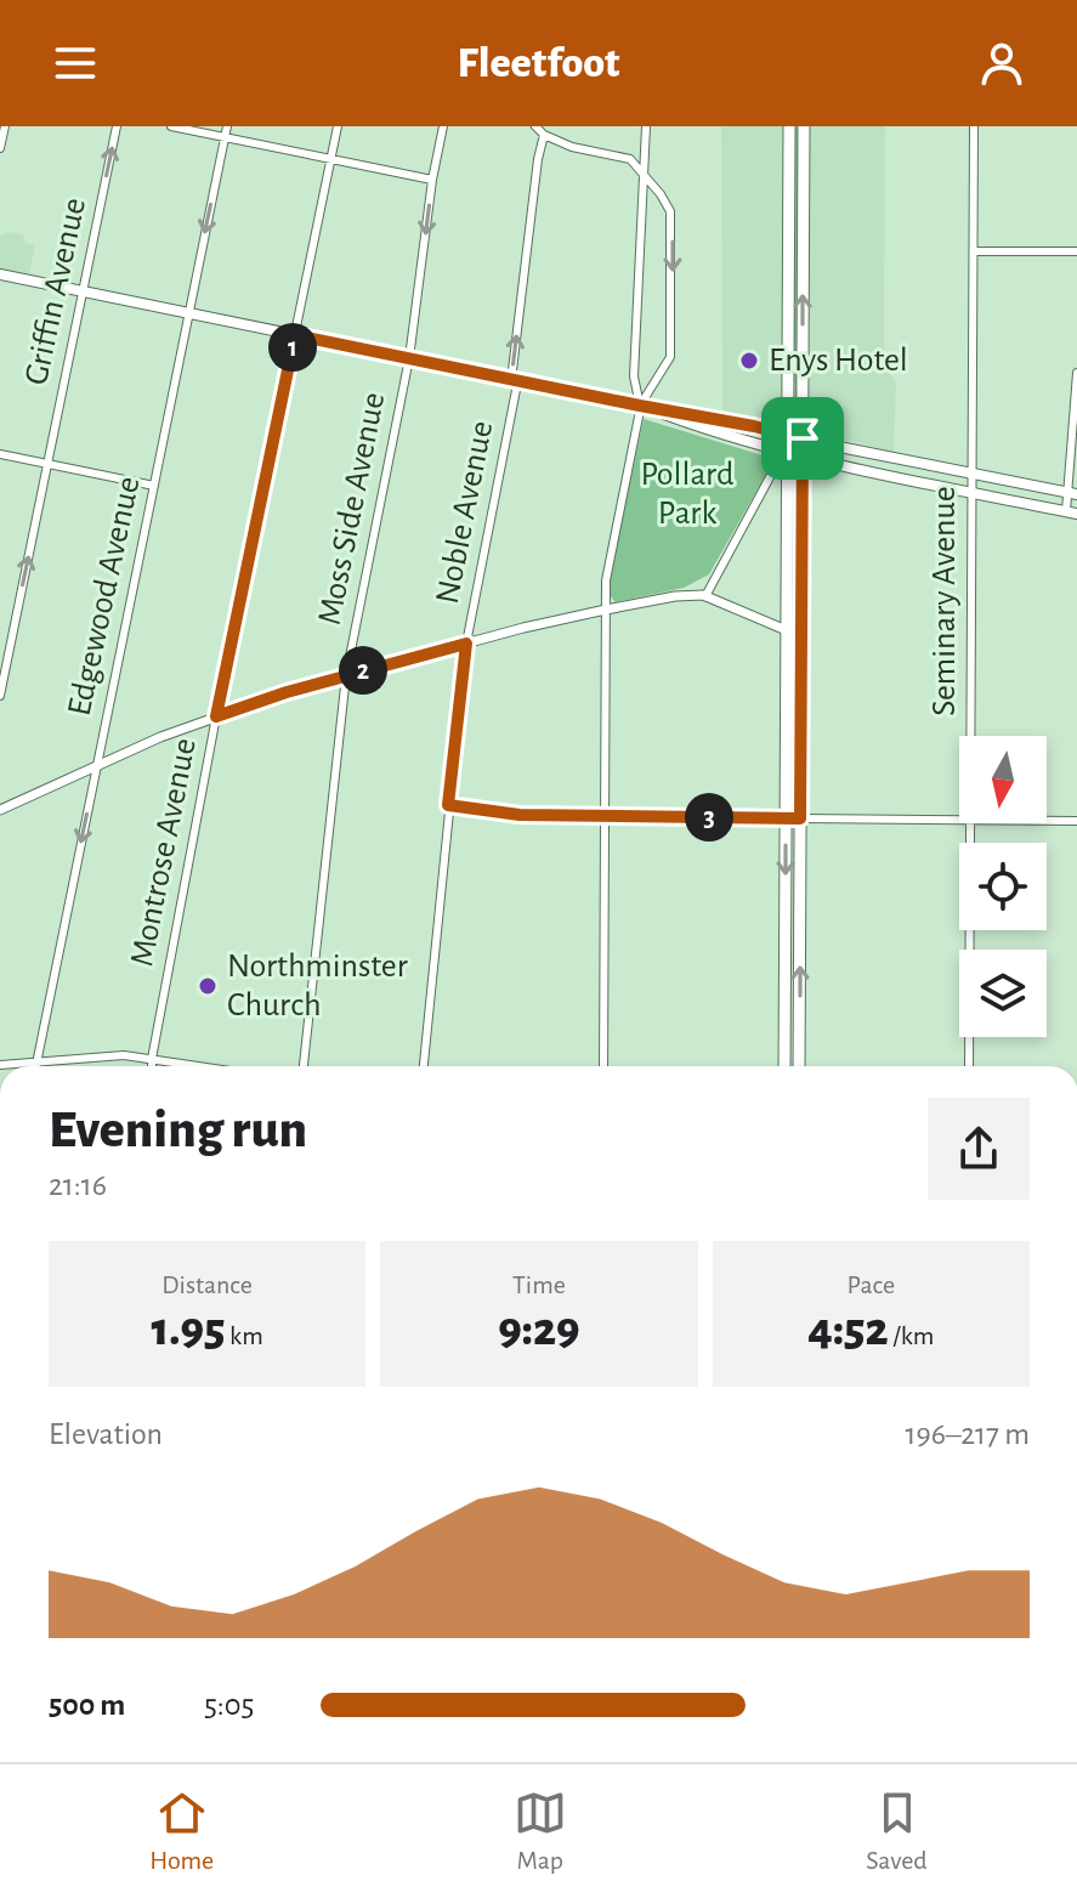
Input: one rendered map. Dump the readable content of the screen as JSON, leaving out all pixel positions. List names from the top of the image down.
{
  "streets": {
    "street": [
      "Griffin Avenue",
      "Moss Side Avenue",
      "Noble Avenue",
      "Edgewood Avenue",
      "Seminary Avenue",
      "Montrose Avenue"
    ]
  },
  "one_way": ["Griffin Avenue", "Edgewood Avenue"],
  "parks": ["Pollard Park"],
  "places": ["Enys Hotel", "Northminster Church"],
  "north": "bottom",
  "page": {
    "header": "Fleetfoot",
    "pins": ["1", "2", "3"],
    "heading": ["Evening run", "21:16"],
    "stats": [
      ["Distance", "1.95 km"],
      ["Time", "9:29"],
      ["Pace", "4:52 /km"]
    ],
    "chart": ["Elevation", "196–217 m"],
    "list": [
      {
        "name": "500 m",
        "note": "5:05"
      }
    ],
    "tabs": ["Home", "Map", "Saved"]
  }
}
